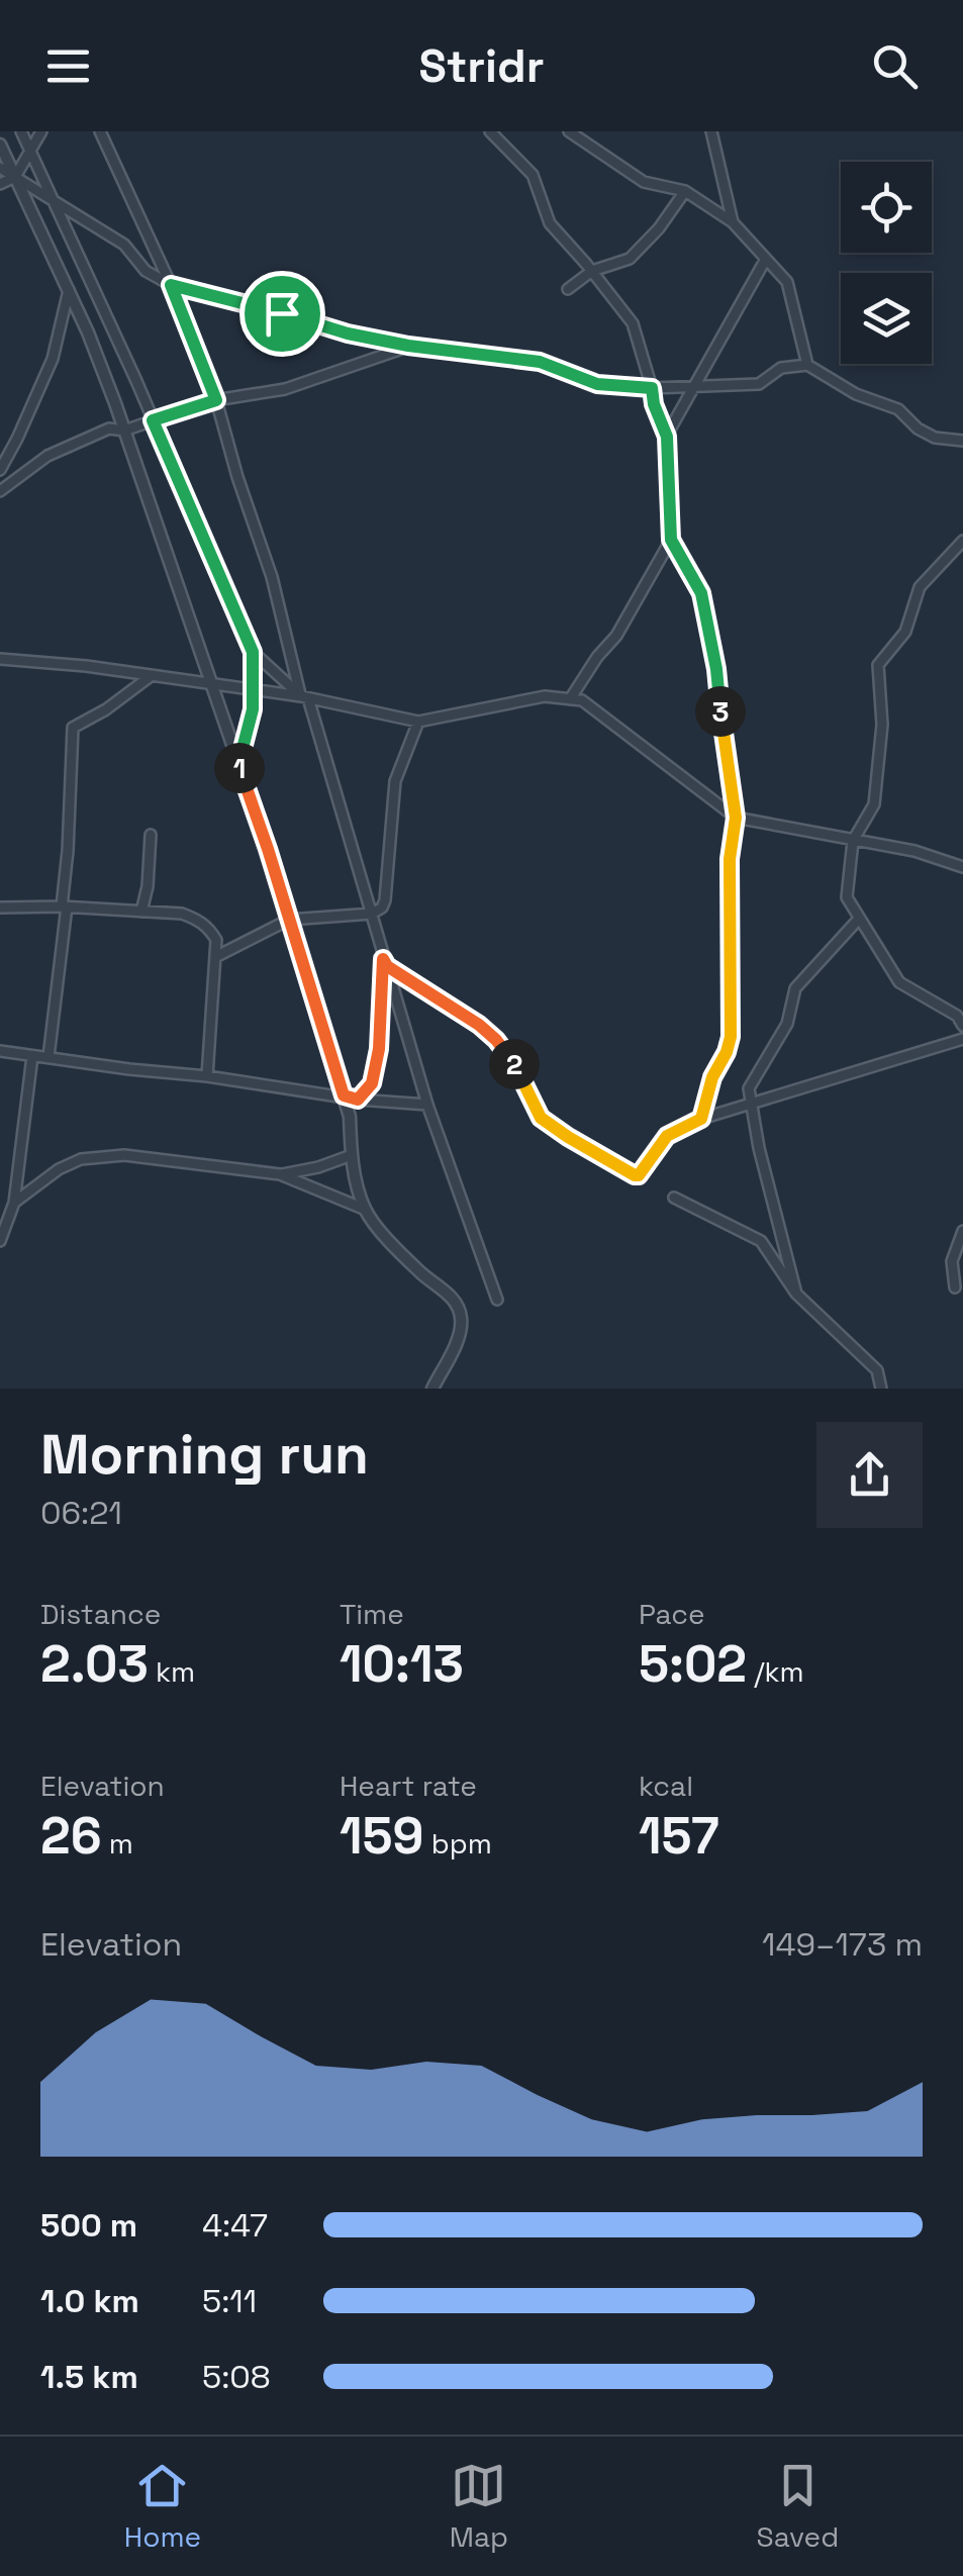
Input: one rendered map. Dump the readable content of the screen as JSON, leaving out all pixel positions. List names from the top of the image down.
{
  "page": {
    "header": "Stridr",
    "pins": ["3", "1", "2"],
    "heading": ["Morning run", "06:21"],
    "stats": [
      ["Distance", "2.03 km"],
      ["Time", "10:13"],
      ["Pace", "5:02 /km"],
      ["Elevation", "26 m"],
      ["Heart rate", "159 bpm"],
      ["kcal", "157"]
    ],
    "chart": ["Elevation", "149–173 m"],
    "list": [
      {
        "name": "500 m",
        "note": "4:47"
      },
      {
        "name": "1.0 km",
        "note": "5:11"
      },
      {
        "name": "1.5 km",
        "note": "5:08"
      }
    ],
    "tabs": ["Home", "Map", "Saved"]
  }
}
